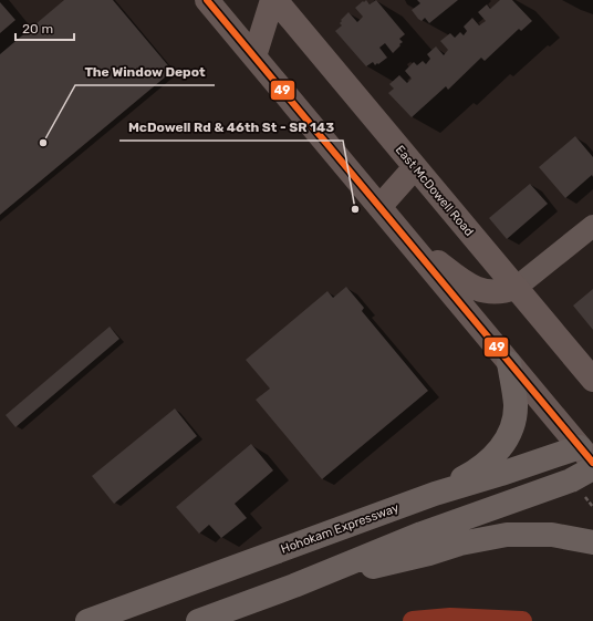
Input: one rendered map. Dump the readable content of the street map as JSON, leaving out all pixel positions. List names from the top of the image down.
{
  "streets": {
    "highway": ["Hohokam Expressway"],
    "main road": ["East McDowell Road"]
  },
  "places": ["The Window Depot", "McDowell Rd & 46th St - SR 143"],
  "lines": ["transit line 49"],
  "scale_bar": "20 m"
}
